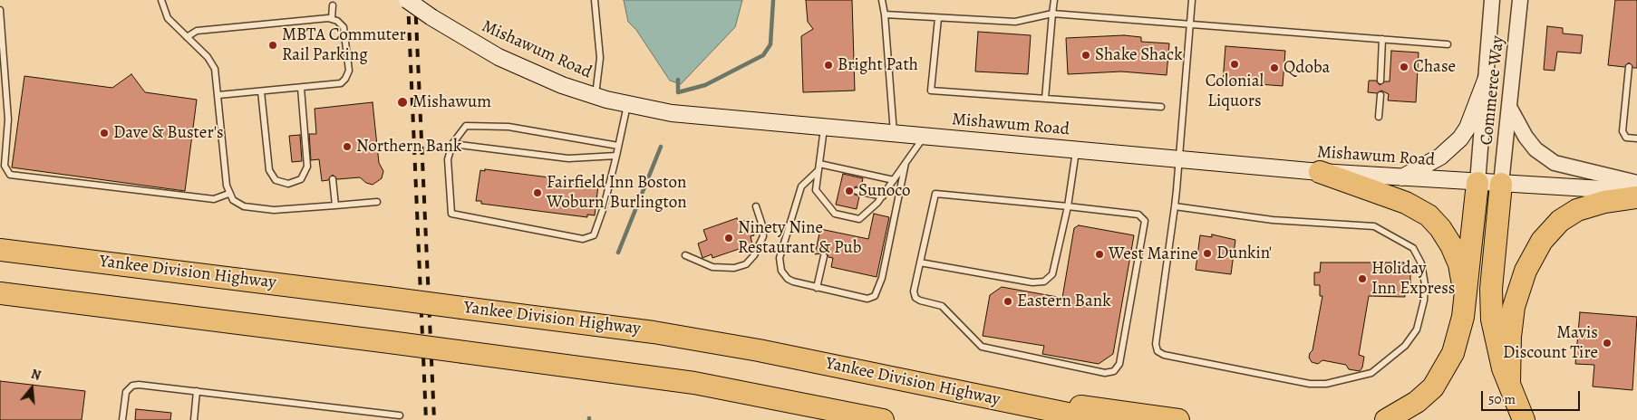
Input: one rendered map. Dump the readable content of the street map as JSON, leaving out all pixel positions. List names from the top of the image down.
{
  "streets": {
    "highway": ["Yankee Division Highway"],
    "main road": ["Mishawum Road"],
    "street": ["Commerce Way"]
  },
  "crossings": [
    ["Mishawum Road", "Commerce Way"]
  ],
  "places": [
    "MBTA Commuter Rail Parking",
    "Shake Shack",
    "Colonial Liquors",
    "Bright Path",
    "Chase",
    "Qdoba",
    "Mishawum",
    "Dave & Buster's",
    "Northern Bank",
    "Sunoco",
    "Fairfield Inn Boston Woburn/Burlington",
    "Ninety Nine Restaurant & Pub",
    "Dunkin'",
    "West Marine",
    "Holiday Inn Express",
    "Eastern Bank",
    "Mavis Discount Tire"
  ],
  "scale_bar": "50 m",
  "north": "top"
}
